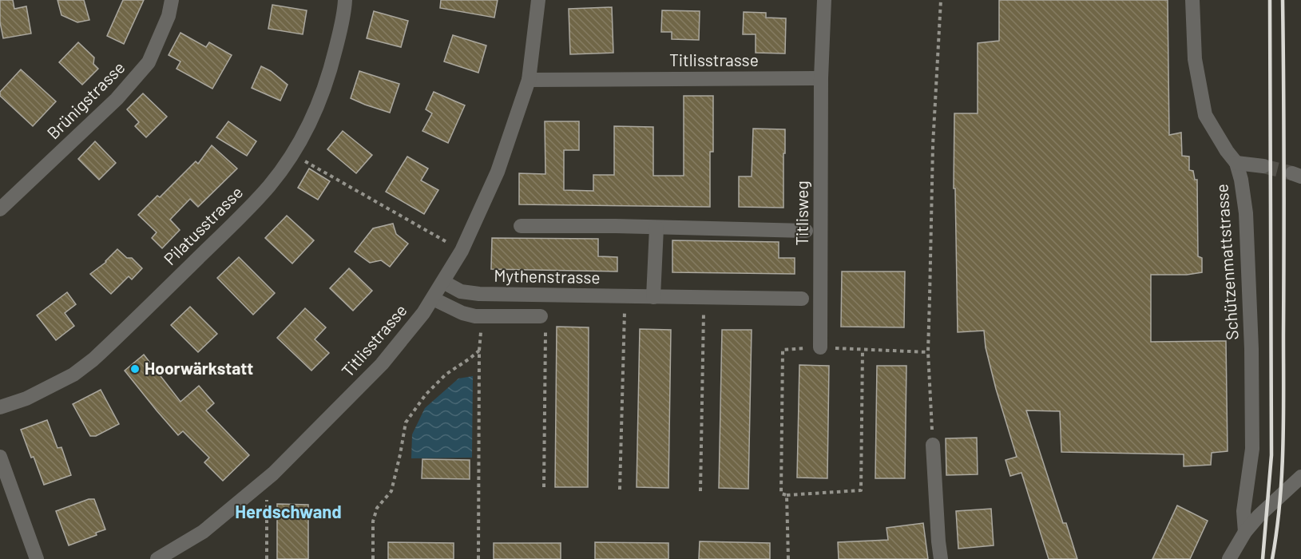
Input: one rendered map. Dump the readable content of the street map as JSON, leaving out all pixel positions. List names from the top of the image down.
{
  "streets": {
    "street": [
      "Titlisstrasse",
      "Brünigstrasse",
      "Titlisweg",
      "Pilatusstrasse",
      "Schützenmattstrasse",
      "Mythenstrasse"
    ]
  },
  "crossings": [
    ["Titlisstrasse", "Titlisweg"],
    ["Titlisstrasse", "Mythenstrasse"]
  ],
  "districts": ["Herdschwand"],
  "places": ["Hoorwärkstatt"]
}
